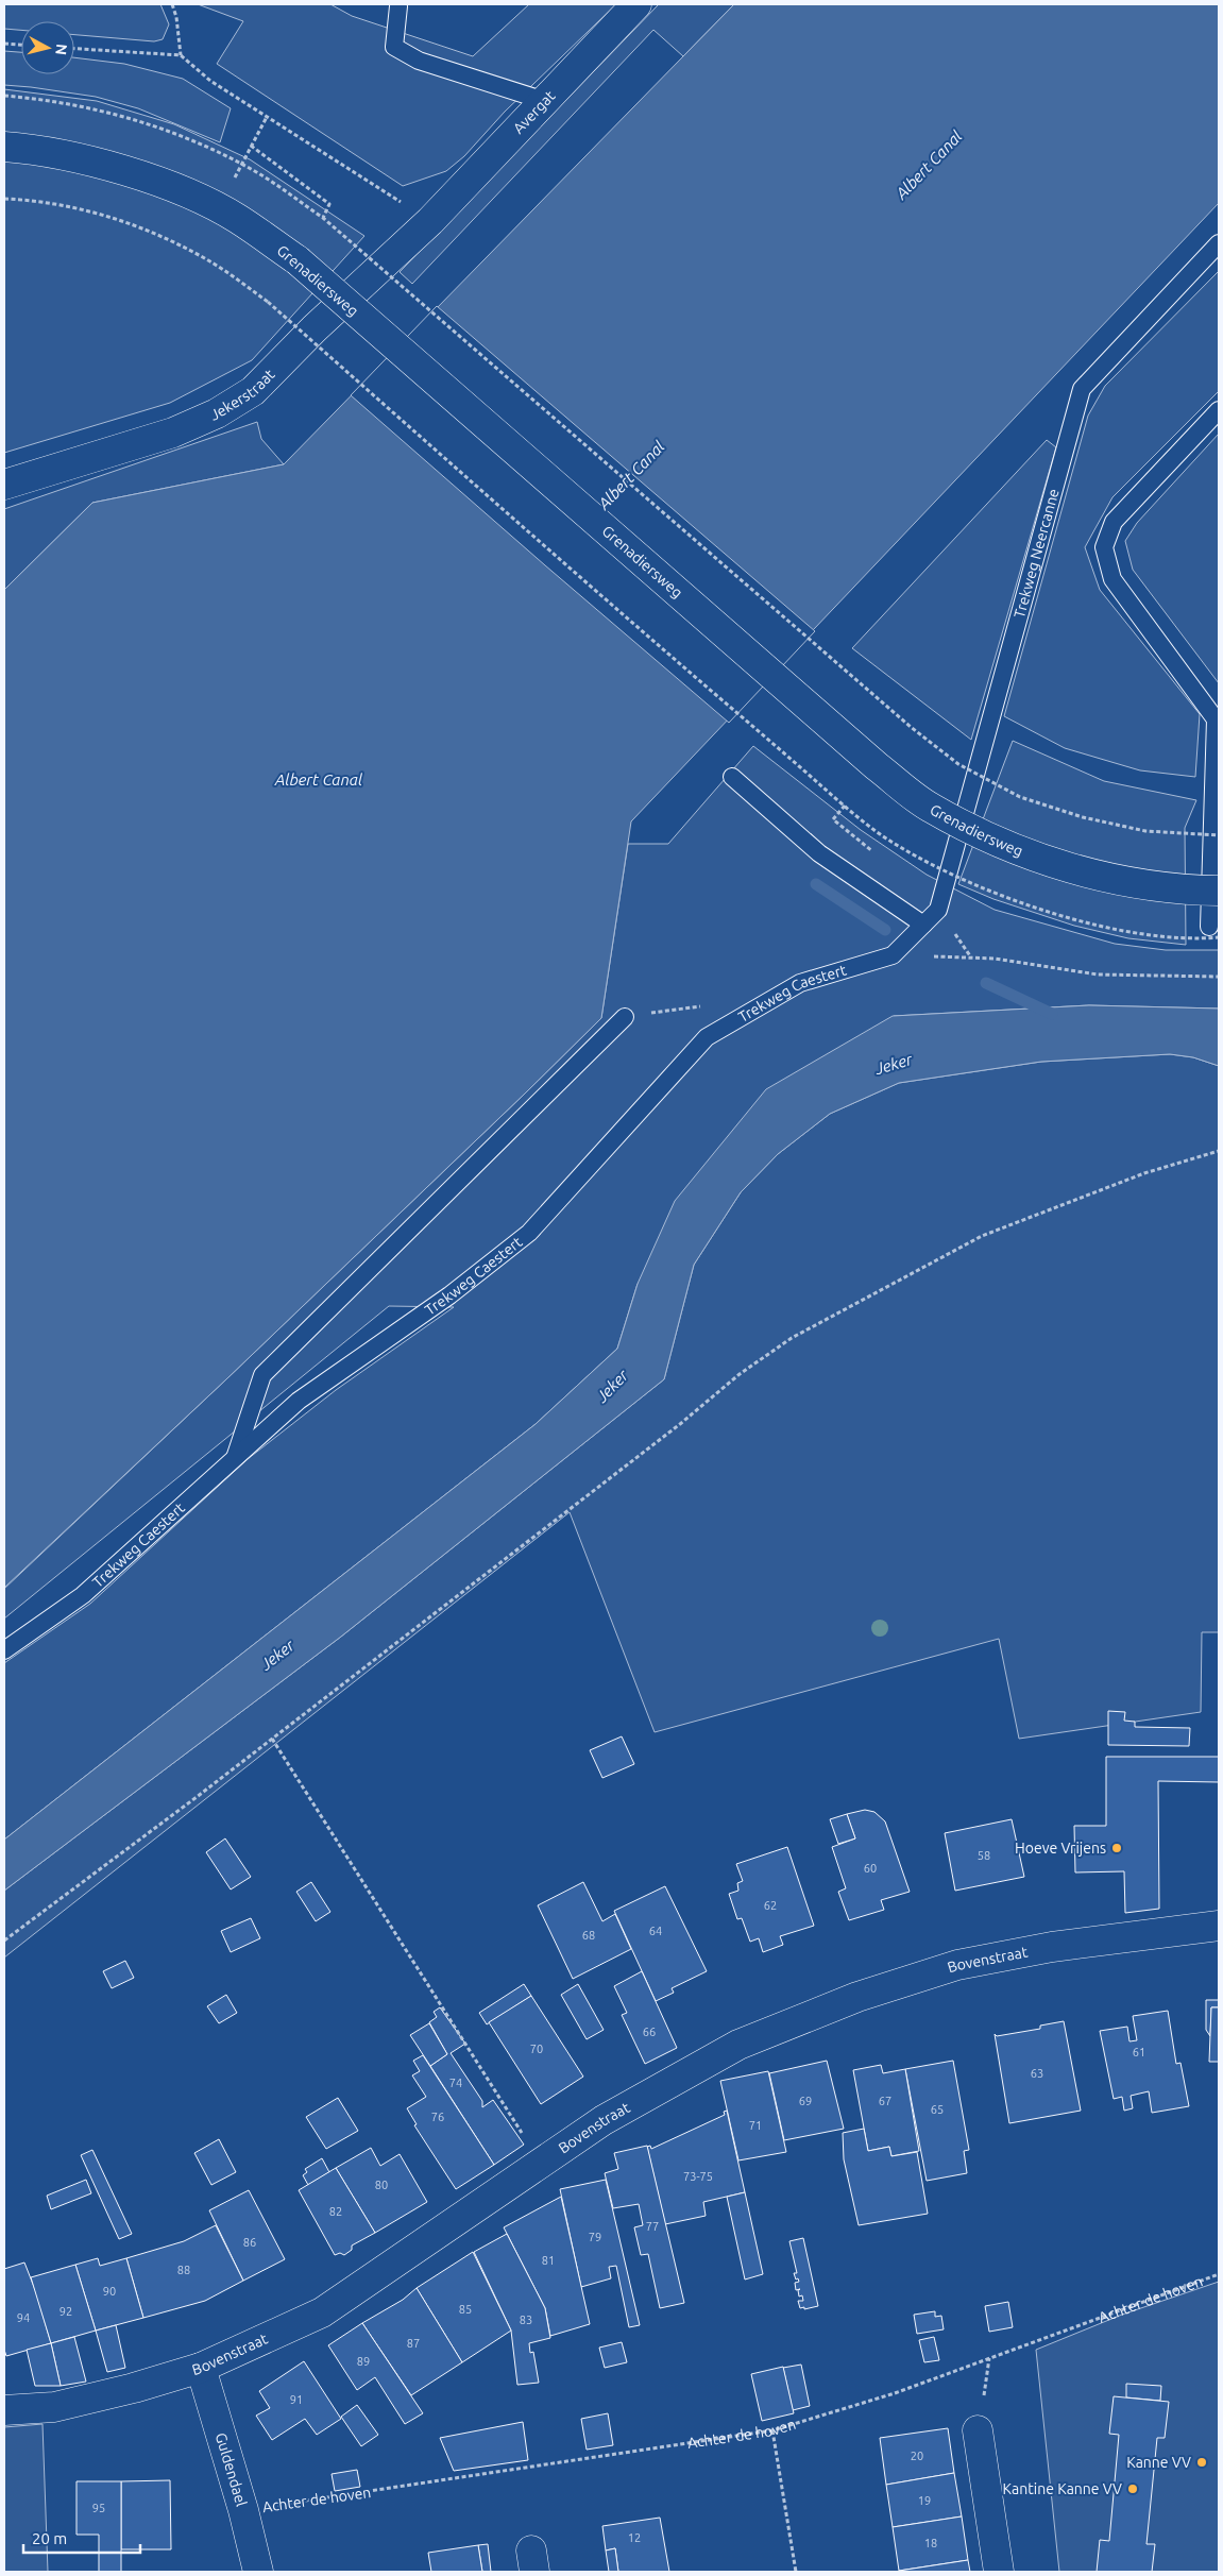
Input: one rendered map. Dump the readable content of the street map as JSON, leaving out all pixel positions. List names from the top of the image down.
{
  "streets": {
    "street": [
      "Avergat",
      "Grenadiersweg",
      "Jekerstraat",
      "Bovenstraat",
      "Guldendael"
    ],
    "lane": ["Trekweg Neercanne", "Trekweg Caestert"],
    "path": ["Achter de hoven"]
  },
  "crossings": [
    ["Avergat", "Jekerstraat"],
    ["Trekweg Neercanne", "Trekweg Caestert"],
    ["Bovenstraat", "Guldendael"],
    ["Achter de hoven", "Guldendael"]
  ],
  "water": ["Albert Canal", "Jeker"],
  "places": ["Hoeve Vrijens", "Kanne VV", "Kantine Kanne VV"],
  "house_numbers": [
    "58",
    "60",
    "62",
    "64",
    "68",
    "66",
    "70",
    "61",
    "63",
    "74",
    "69",
    "67",
    "65",
    "76",
    "71",
    "73-75",
    "80",
    "82",
    "77",
    "79",
    "86",
    "81",
    "88",
    "90",
    "85",
    "92",
    "94",
    "83",
    "87",
    "89",
    "91",
    "20",
    "19",
    "95",
    "12",
    "18"
  ],
  "scale_bar": "20 m",
  "north": "right"
}
